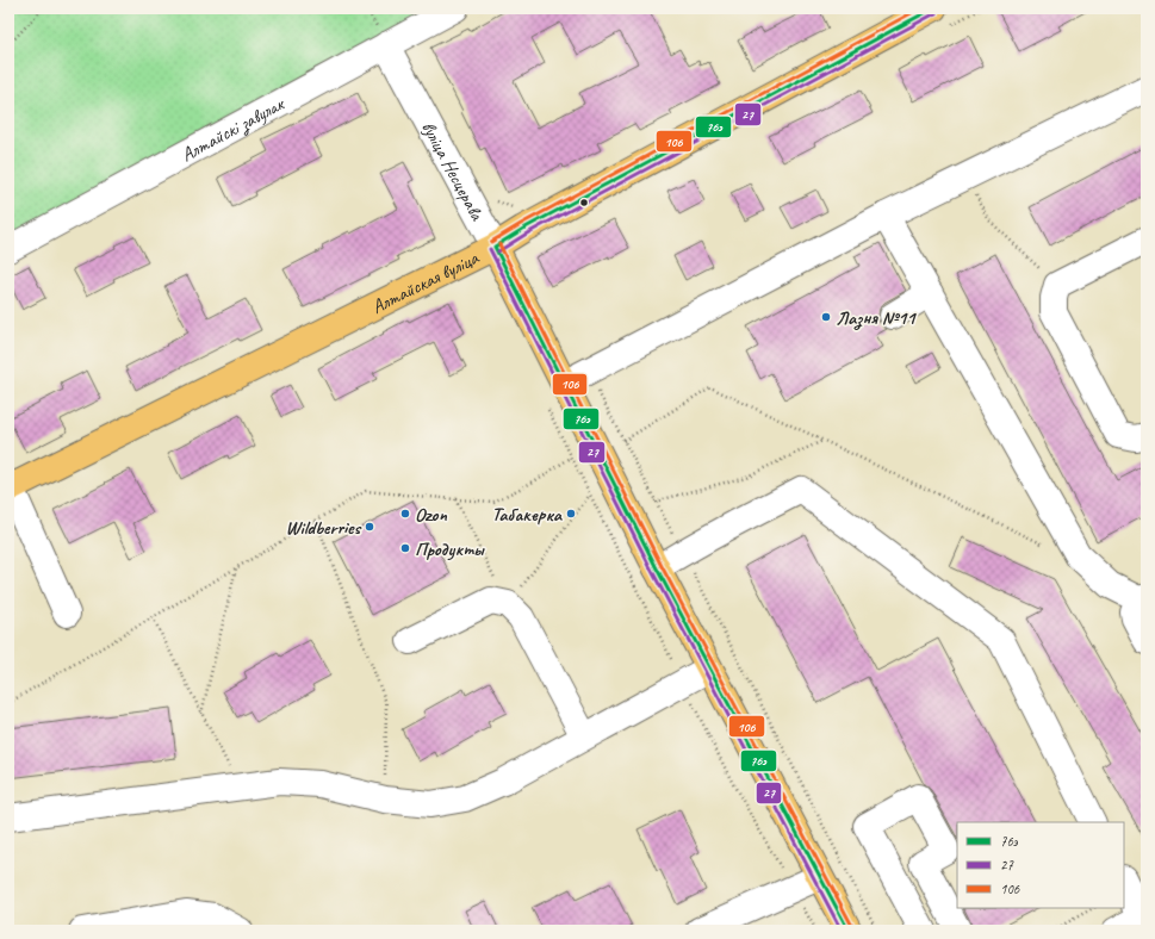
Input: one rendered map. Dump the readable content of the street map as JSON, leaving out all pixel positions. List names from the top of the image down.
{
  "streets": {
    "main road": ["вуліца Несцерава", "Алтайская вуліца"],
    "street": ["Алтайскі завулак"]
  },
  "crossings": [
    ["Алтайскі завулак", "вуліца Несцерава"],
    ["вуліца Несцерава", "Алтайская вуліца"]
  ],
  "places": [
    "Лазня №11",
    "Ozon",
    "Табакерка",
    "Wildberries",
    "Продукты"
  ],
  "lines": ["transit line 76э", "transit line 106", "transit line 27"],
  "legend": ["76э", "27", "106"]
}
